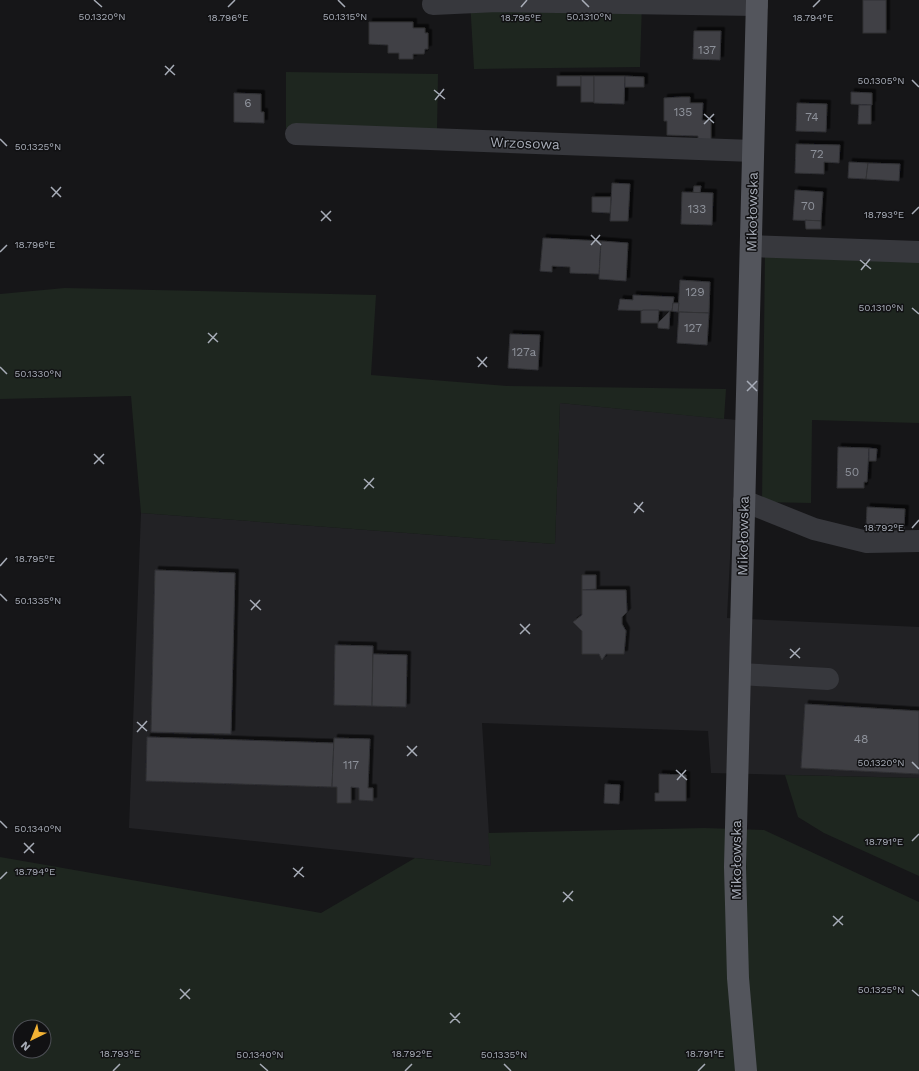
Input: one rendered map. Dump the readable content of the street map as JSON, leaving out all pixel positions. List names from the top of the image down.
{
  "streets": {
    "main road": ["Mikołowska"],
    "lane": ["Wrzosowa"]
  },
  "crossings": [
    ["Wrzosowa", "Mikołowska"]
  ],
  "house_numbers": [
    "137",
    "6",
    "135",
    "74",
    "72",
    "70",
    "133",
    "129",
    "127",
    "127a",
    "50",
    "48",
    "117"
  ],
  "north": "bottom left",
  "coordinates": [
    "50.1320°N",
    "50.1315°N",
    "50.1310°N",
    "18.796°E",
    "18.795°E",
    "18.794°E",
    "50.1305°N",
    "50.1325°N",
    "18.793°E",
    "50.1330°N",
    "18.792°E",
    "50.1335°N",
    "50.1340°N",
    "18.791°E"
  ]
}
